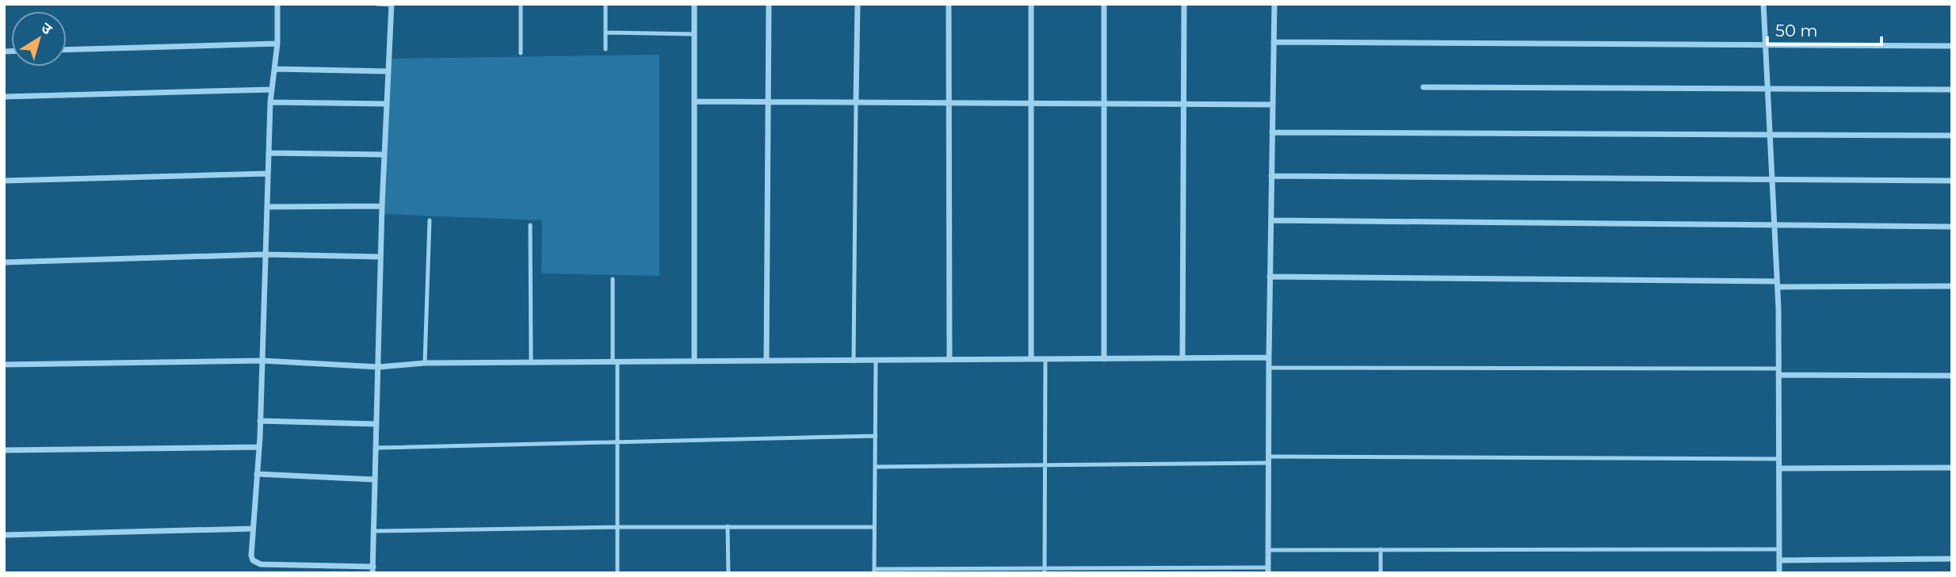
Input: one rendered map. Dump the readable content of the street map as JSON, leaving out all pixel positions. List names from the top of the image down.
{
  "scale_bar": "50 m",
  "north": "top right"
}
